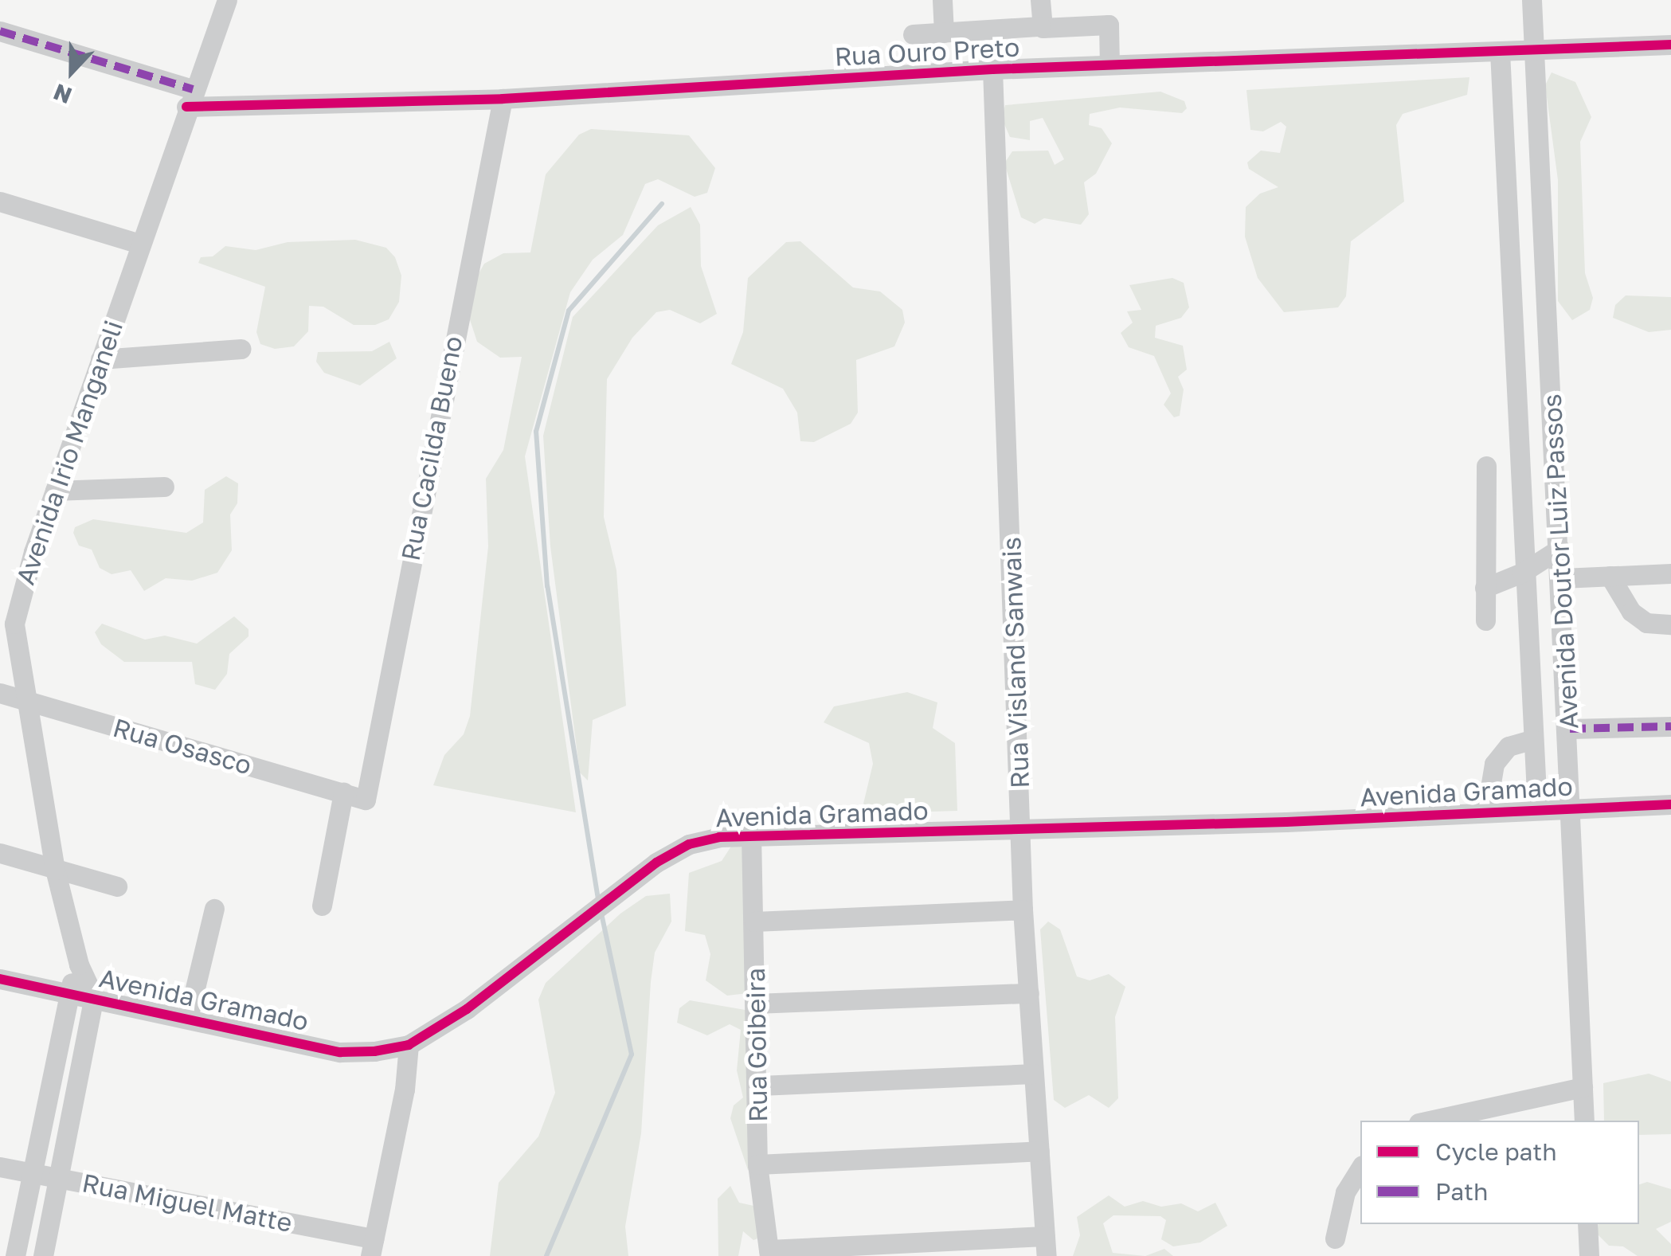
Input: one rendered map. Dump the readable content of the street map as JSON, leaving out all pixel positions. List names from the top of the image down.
{
  "streets": {
    "street": [
      "Rua Ouro Preto",
      "Rua Cacilda Bueno",
      "Avenida Irio Manganeli",
      "Avenida Doutor Luiz Passos",
      "Rua Visland Sanwais",
      "Rua Osasco",
      "Avenida Gramado",
      "Rua Goibeira",
      "Rua Miguel Matte"
    ]
  },
  "crossings": [
    ["Rua Ouro Preto", "Rua Cacilda Bueno"],
    ["Rua Ouro Preto", "Avenida Irio Manganeli"],
    ["Rua Ouro Preto", "Avenida Doutor Luiz Passos"],
    ["Rua Ouro Preto", "Rua Visland Sanwais"],
    ["Rua Cacilda Bueno", "Rua Osasco"],
    ["Avenida Irio Manganeli", "Rua Osasco"],
    ["Avenida Irio Manganeli", "Avenida Gramado"],
    ["Avenida Doutor Luiz Passos", "Avenida Gramado"],
    ["Rua Visland Sanwais", "Avenida Gramado"],
    ["Avenida Gramado", "Rua Goibeira"]
  ],
  "legend": ["Cycle path", "Path"],
  "north": "bottom"
}
